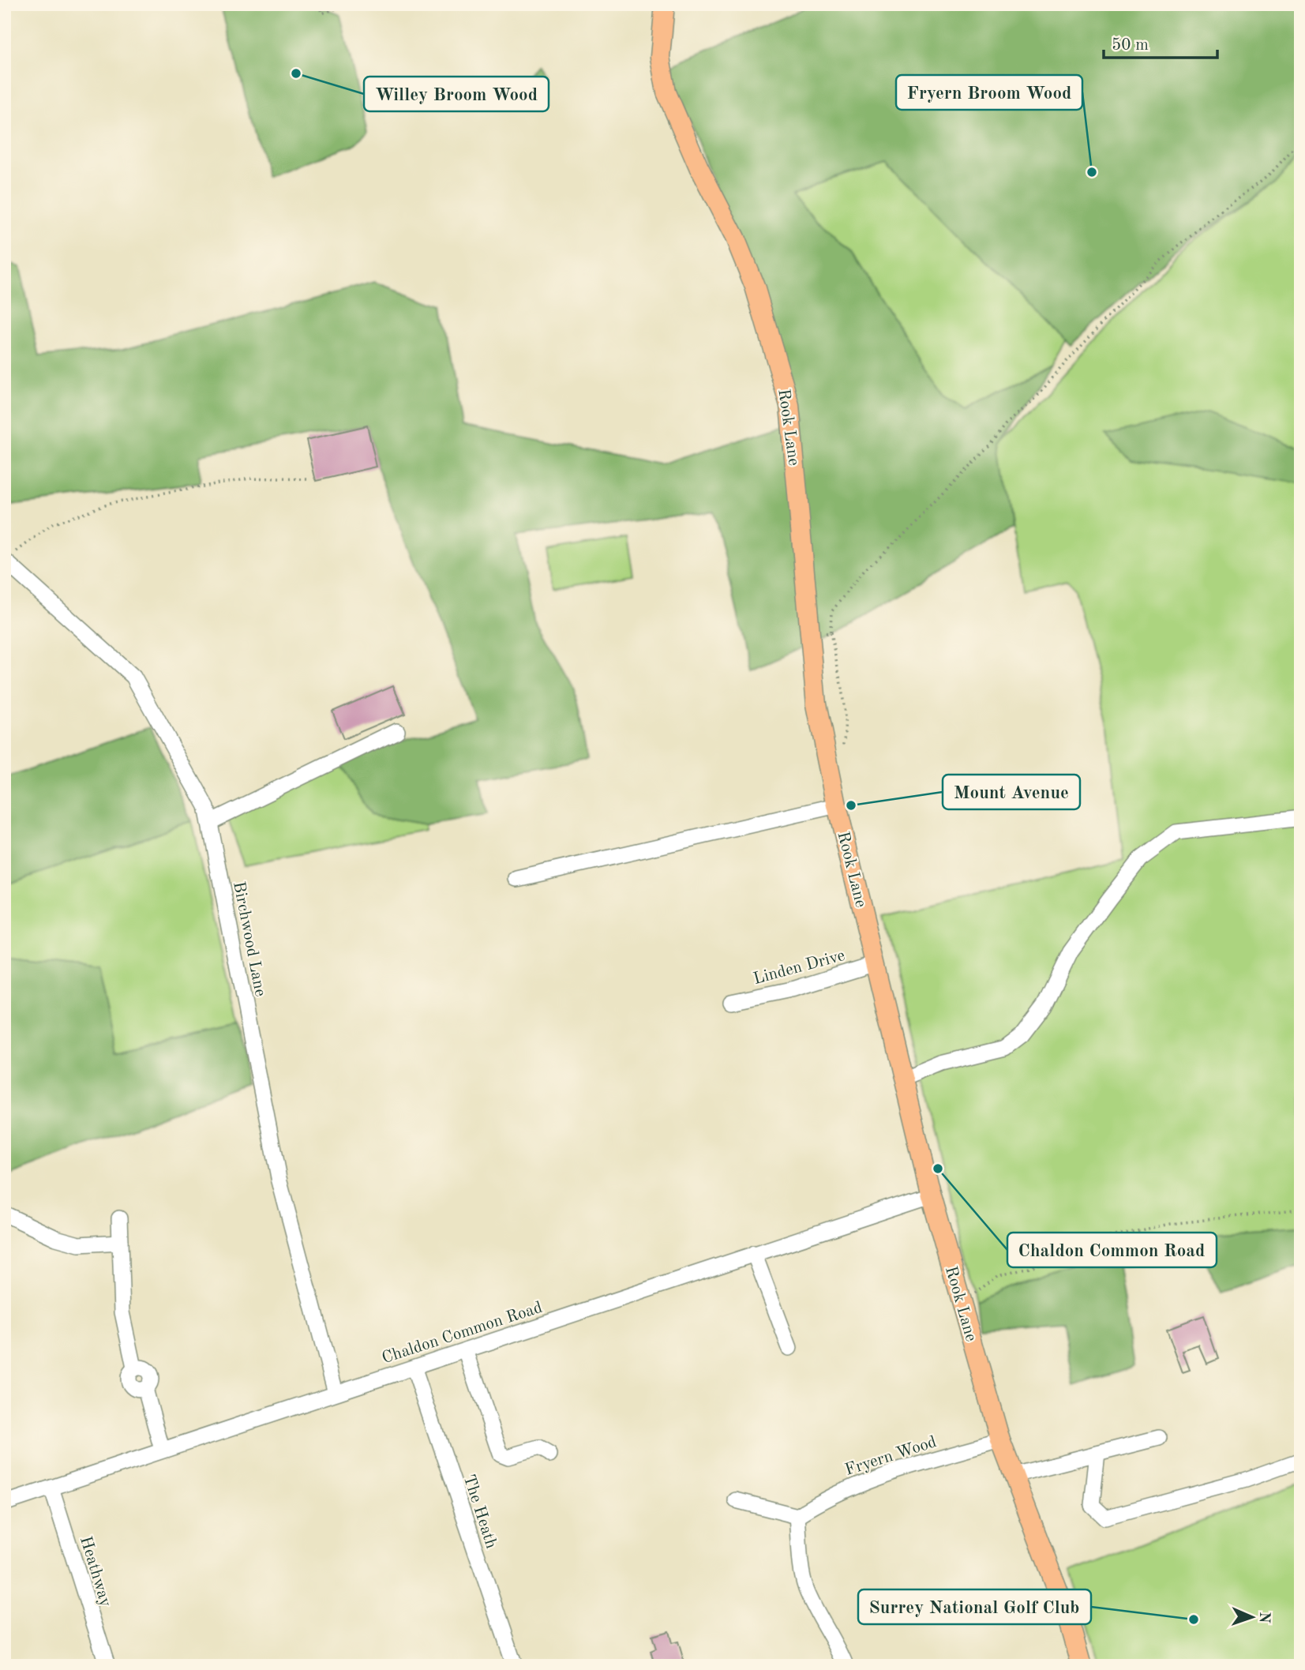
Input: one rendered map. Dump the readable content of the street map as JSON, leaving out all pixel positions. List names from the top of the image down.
{
  "streets": {
    "main road": ["Rook Lane"],
    "street": [
      "Birchwood Lane",
      "Linden Drive",
      "Chaldon Common Road",
      "Fryern Wood",
      "The Heath",
      "Heathway"
    ]
  },
  "crossings": [
    ["Rook Lane", "Linden Drive"],
    ["Rook Lane", "Chaldon Common Road"],
    ["Rook Lane", "Fryern Wood"],
    ["Birchwood Lane", "Chaldon Common Road"],
    ["Chaldon Common Road", "The Heath"],
    ["Chaldon Common Road", "Heathway"]
  ],
  "places": [
    "Willey Broom Wood",
    "Fryern Broom Wood",
    "Mount Avenue",
    "Chaldon Common Road",
    "Surrey National Golf Club"
  ],
  "scale_bar": "50 m",
  "north": "right"
}
